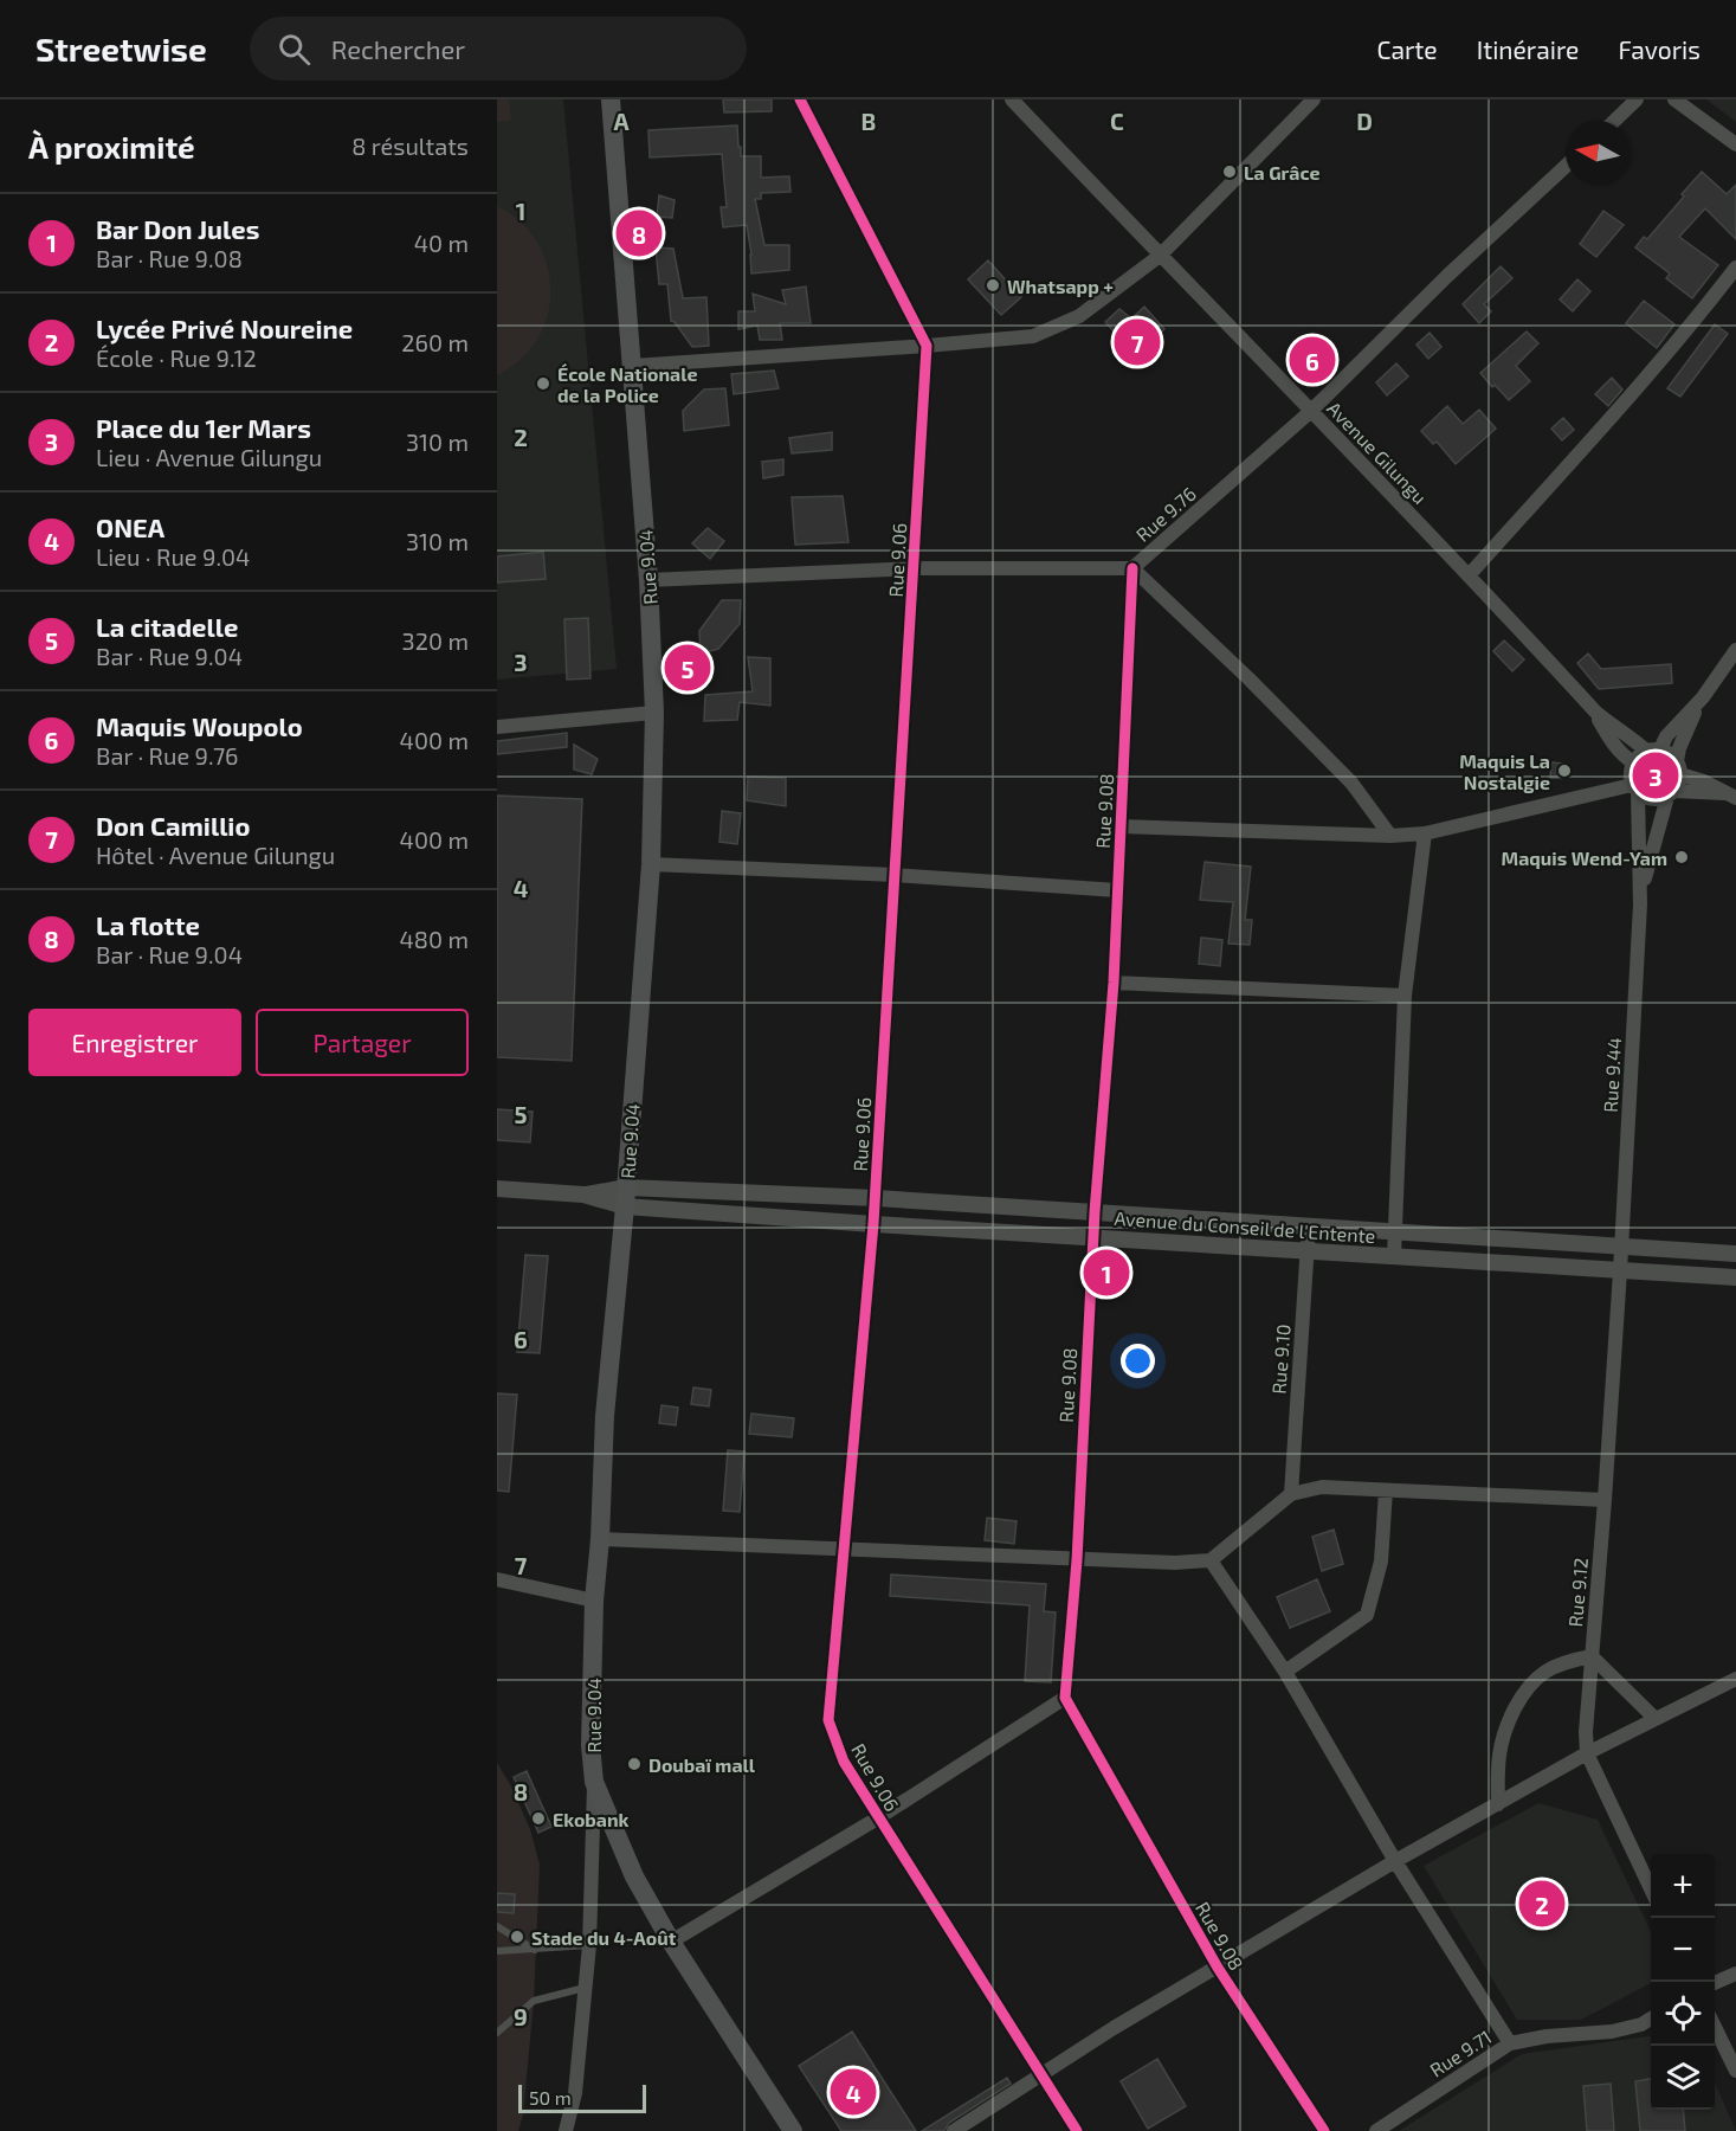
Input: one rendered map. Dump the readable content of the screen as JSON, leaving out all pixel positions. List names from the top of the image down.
{
  "streets": {
    "main road": ["Rue 9.04"],
    "street": [
      "Avenue Gilungu",
      "Rue 9.76",
      "Rue 9.06",
      "Rue 9.08",
      "Rue 9.44",
      "Avenue du Conseil de l'Entente",
      "Rue 9.10",
      "Rue 9.12",
      "Rue 9.71"
    ]
  },
  "crossings": [
    ["Avenue Gilungu", "Rue 9.76"],
    ["Rue 9.76", "Rue 9.06"],
    ["Rue 9.76", "Rue 9.04"],
    ["Rue 9.76", "Rue 9.08"],
    ["Rue 9.06", "Avenue du Conseil de l'Entente"],
    ["Rue 9.04", "Avenue du Conseil de l'Entente"],
    ["Rue 9.08", "Avenue du Conseil de l'Entente"],
    ["Rue 9.44", "Avenue du Conseil de l'Entente"],
    ["Rue 9.44", "Rue 9.12"],
    ["Avenue du Conseil de l'Entente", "Rue 9.10"],
    ["Avenue du Conseil de l'Entente", "Rue 9.12"]
  ],
  "places": [
    "La Grâce",
    "Whatsapp +",
    "École Nationale de la Police",
    "Maquis La Nostalgie",
    "Maquis Wend-Yam",
    "Doubaï mall",
    "Ekobank",
    "Stade du 4-Août"
  ],
  "scale_bar": "50 m",
  "north": "left",
  "page": {
    "header": "Streetwise",
    "search": "Rechercher",
    "nav": ["Carte", "Itinéraire", "Favoris"],
    "heading": ["À proximité", "8 résultats"],
    "list": [
      {
        "mark": "1",
        "name": "Bar Don Jules",
        "note": "Bar · Rue 9.08",
        "value": "40 m"
      },
      {
        "mark": "2",
        "name": "Lycée Privé Noureine",
        "note": "École · Rue 9.12",
        "value": "260 m"
      },
      {
        "mark": "3",
        "name": "Place du 1er Mars",
        "note": "Lieu · Avenue Gilungu",
        "value": "310 m"
      },
      {
        "mark": "4",
        "name": "ONEA",
        "note": "Lieu · Rue 9.04",
        "value": "310 m"
      },
      {
        "mark": "5",
        "name": "La citadelle",
        "note": "Bar · Rue 9.04",
        "value": "320 m"
      },
      {
        "mark": "6",
        "name": "Maquis Woupolo",
        "note": "Bar · Rue 9.76",
        "value": "400 m"
      },
      {
        "mark": "7",
        "name": "Don Camillio",
        "note": "Hôtel · Avenue Gilungu",
        "value": "400 m"
      },
      {
        "mark": "8",
        "name": "La flotte",
        "note": "Bar · Rue 9.04",
        "value": "480 m"
      }
    ],
    "pins": [
      "8",
      "7",
      "6",
      "5",
      "3",
      "1",
      "2",
      "4"
    ],
    "buttons": ["Enregistrer", "Partager"],
    "map_buttons": ["+", "−"],
    "scale": "50 m"
  },
  "grid": {
    "columns": [
      "A",
      "B",
      "C",
      "D"
    ],
    "rows": [
      "1",
      "2",
      "3",
      "4",
      "5",
      "6",
      "7",
      "8",
      "9"
    ]
  }
}
